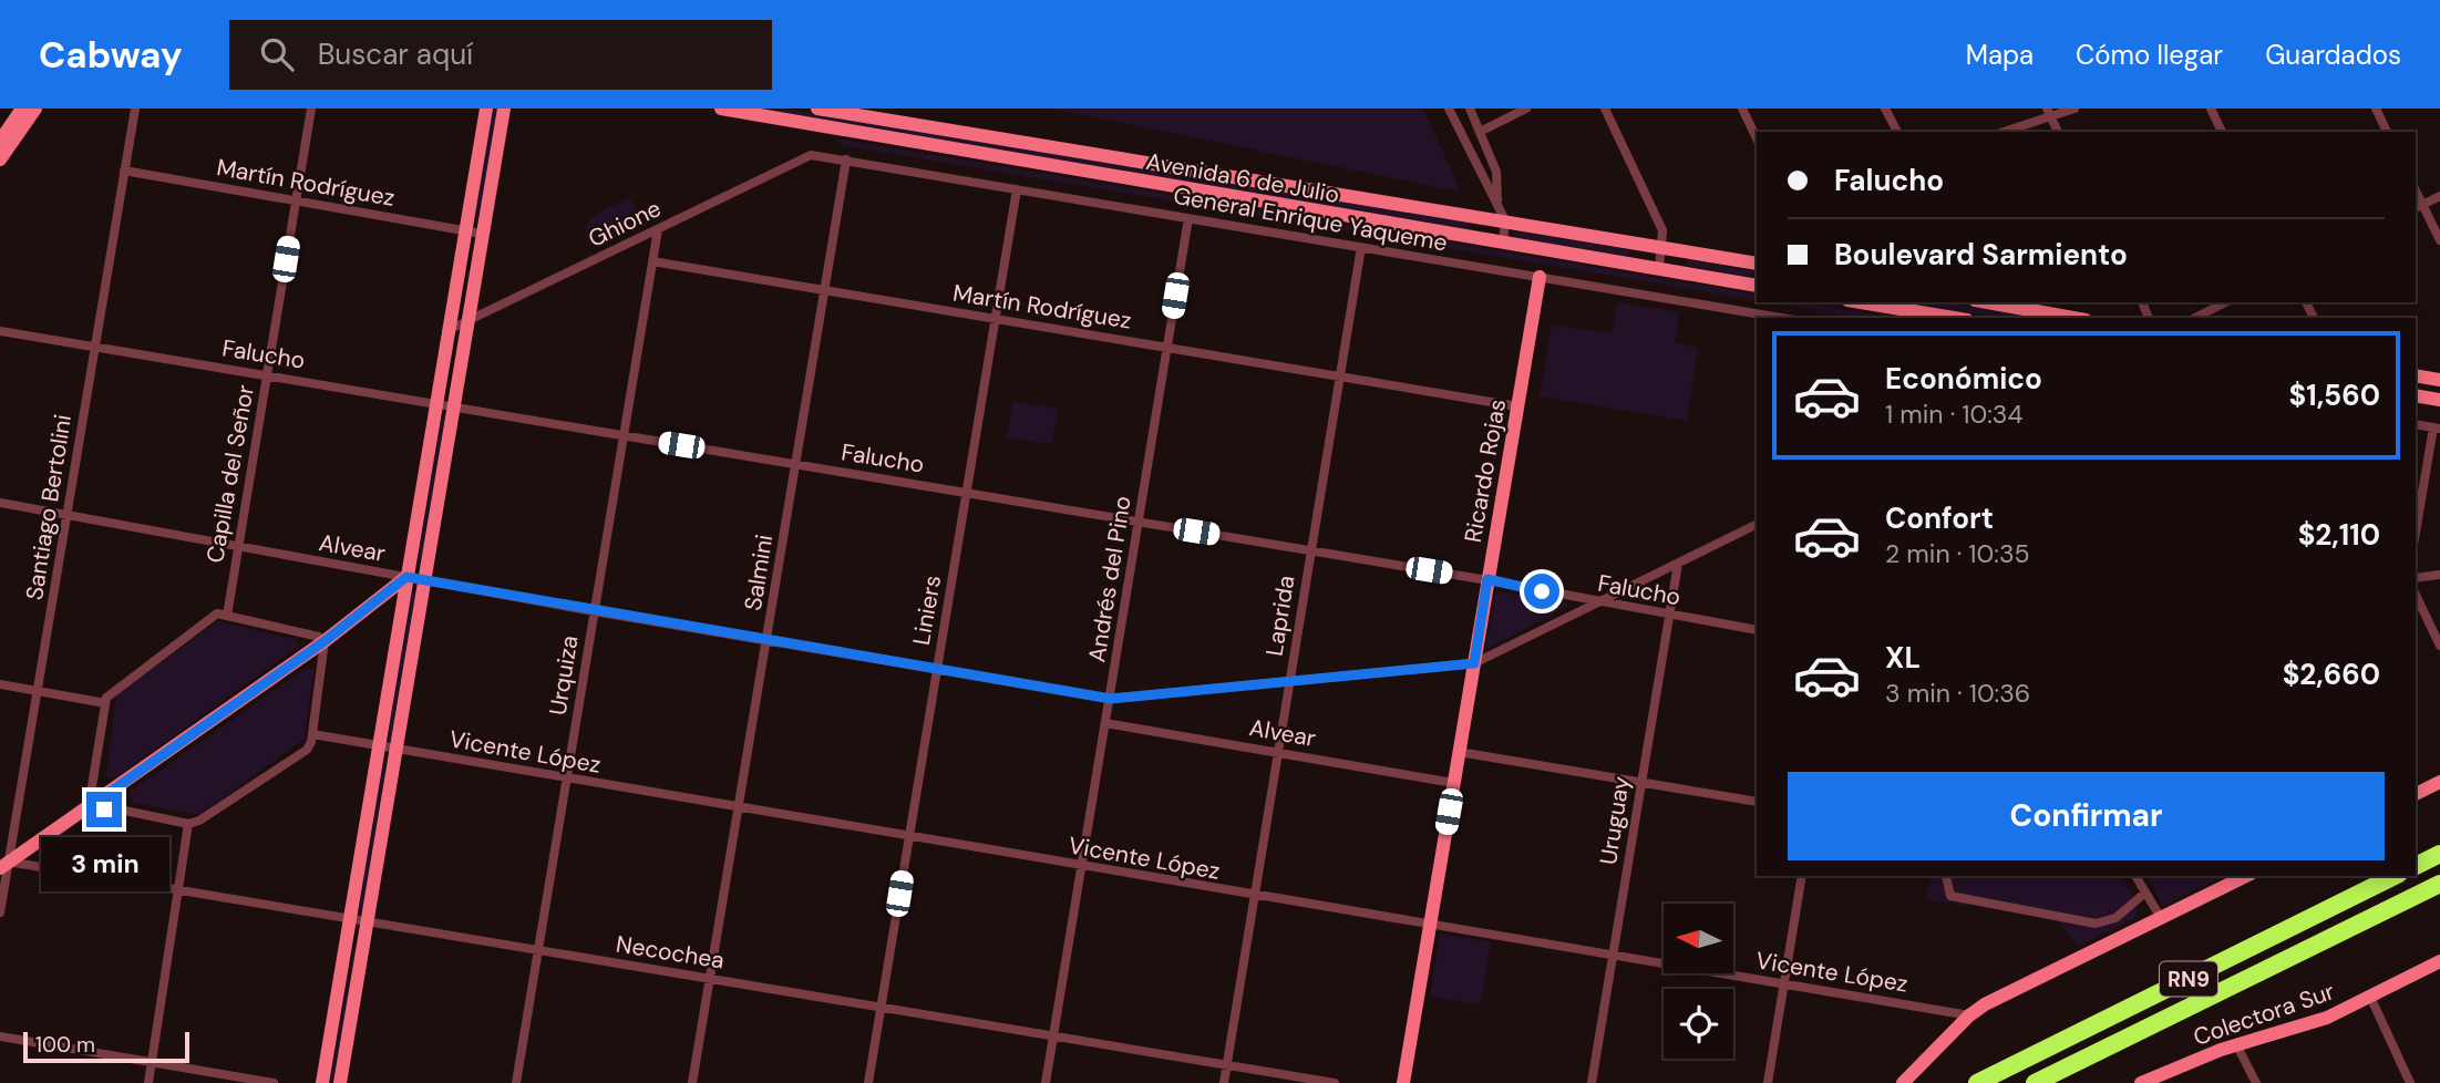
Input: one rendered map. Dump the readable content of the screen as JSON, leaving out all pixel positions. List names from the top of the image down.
{
  "streets": {
    "highway": ["RN9"],
    "main road": ["Avenida 6 de Julio", "Ricardo Rojas", "Colectora Sur"],
    "street": [
      "Martín Rodríguez",
      "General Enrique Yaqueme",
      "Ghione",
      "Falucho",
      "Capilla del Señor",
      "Santiago Bertolini",
      "Alvear",
      "Salmini",
      "Andrés del Pino",
      "Liniers",
      "Laprida",
      "Urquiza",
      "Vicente López",
      "Uruguay",
      "Necochea"
    ]
  },
  "crossings": [
    ["Martín Rodríguez", "Ricardo Rojas"],
    ["Martín Rodríguez", "Capilla del Señor"],
    ["Martín Rodríguez", "Santiago Bertolini"],
    ["Martín Rodríguez", "Salmini"],
    ["Martín Rodríguez", "Andrés del Pino"],
    ["Martín Rodríguez", "Liniers"],
    ["Martín Rodríguez", "Laprida"],
    ["Martín Rodríguez", "Urquiza"],
    ["General Enrique Yaqueme", "Ghione"],
    ["General Enrique Yaqueme", "Ricardo Rojas"],
    ["General Enrique Yaqueme", "Salmini"],
    ["General Enrique Yaqueme", "Andrés del Pino"],
    ["General Enrique Yaqueme", "Liniers"],
    ["General Enrique Yaqueme", "Laprida"],
    ["Ghione", "Urquiza"],
    ["Falucho", "Ricardo Rojas"],
    ["Falucho", "Capilla del Señor"],
    ["Falucho", "Santiago Bertolini"],
    ["Falucho", "Salmini"],
    ["Falucho", "Andrés del Pino"],
    ["Falucho", "Liniers"],
    ["Falucho", "Laprida"],
    ["Falucho", "Urquiza"],
    ["Falucho", "Uruguay"],
    ["Ricardo Rojas", "Alvear"],
    ["Ricardo Rojas", "Vicente López"],
    ["Capilla del Señor", "Alvear"],
    ["Santiago Bertolini", "Alvear"],
    ["Santiago Bertolini", "Necochea"],
    ["Alvear", "Salmini"],
    ["Alvear", "Andrés del Pino"],
    ["Alvear", "Liniers"],
    ["Alvear", "Laprida"],
    ["Alvear", "Urquiza"],
    ["Salmini", "Vicente López"],
    ["Salmini", "Necochea"],
    ["Andrés del Pino", "Vicente López"],
    ["Andrés del Pino", "Necochea"],
    ["Liniers", "Vicente López"],
    ["Liniers", "Necochea"],
    ["Laprida", "Vicente López"],
    ["Laprida", "Necochea"],
    ["Urquiza", "Vicente López"],
    ["Urquiza", "Necochea"],
    ["Vicente López", "Uruguay"]
  ],
  "scale_bar": "100 m",
  "north": "left",
  "page": {
    "header": "Cabway",
    "search": "Buscar aquí",
    "nav": ["Mapa", "Cómo llegar", "Guardados"],
    "banner": ["Falucho", "Boulevard Sarmiento"],
    "list": [
      {
        "name": "Económico",
        "note": "1 min · 10:34",
        "value": "$1,560"
      },
      {
        "name": "Confort",
        "note": "2 min · 10:35",
        "value": "$2,110"
      },
      {
        "name": "XL",
        "note": "3 min · 10:36",
        "value": "$2,660"
      }
    ],
    "buttons": "Confirmar",
    "bubble": "3 min",
    "scale": "100 m"
  }
}
